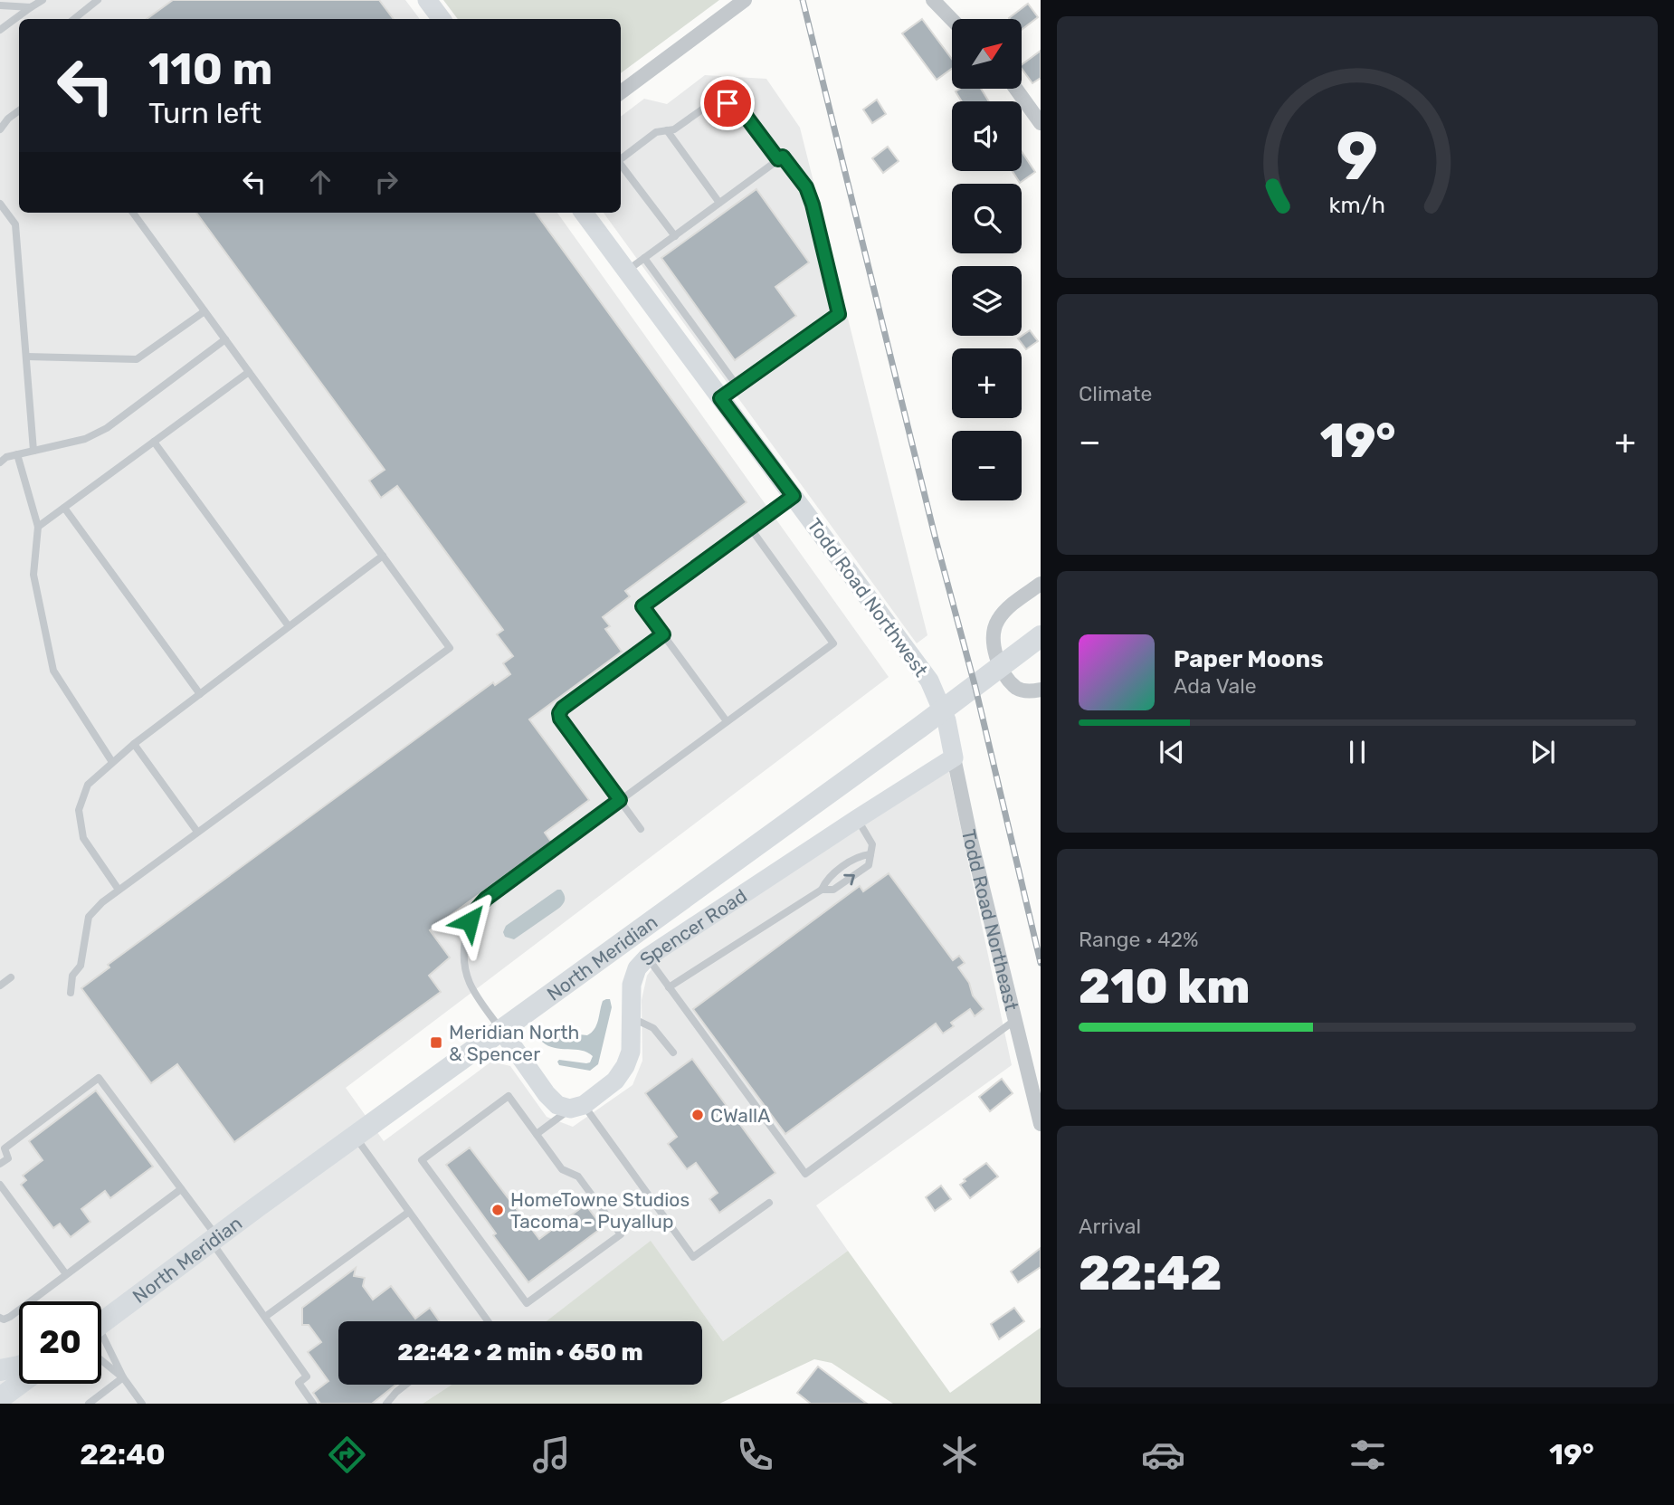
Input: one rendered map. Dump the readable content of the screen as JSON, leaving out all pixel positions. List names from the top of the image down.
{
  "streets": {
    "main road": ["North Meridian"],
    "street": ["Todd Road Northwest", "Todd Road Northeast", "Spencer Road"]
  },
  "crossings": [
    ["Todd Road Northwest", "Todd Road Northeast"],
    ["Todd Road Northeast", "Spencer Road"]
  ],
  "places": {
    "transit": ["Meridian North & Spencer"],
    "other": ["CWallA", "HomeTowne Studios Tacoma - Puyallup"]
  },
  "north": "top right",
  "page": {
    "map_buttons": ["+", "−"],
    "turn": ["110 m", "Turn left"],
    "tile": [
      "Climate",
      ["Range · 42%", "210 km"],
      ["Arrival", "22:42"]
    ],
    "heat": ["−", "19°", "+"],
    "song": ["Paper Moons", "Ada Vale"],
    "limit": "20",
    "trip": "22:42 · 2 min · 650 m",
    "tabs": ["22:40", "19°"],
    "gauge": ["9", "km/h"]
  }
}
